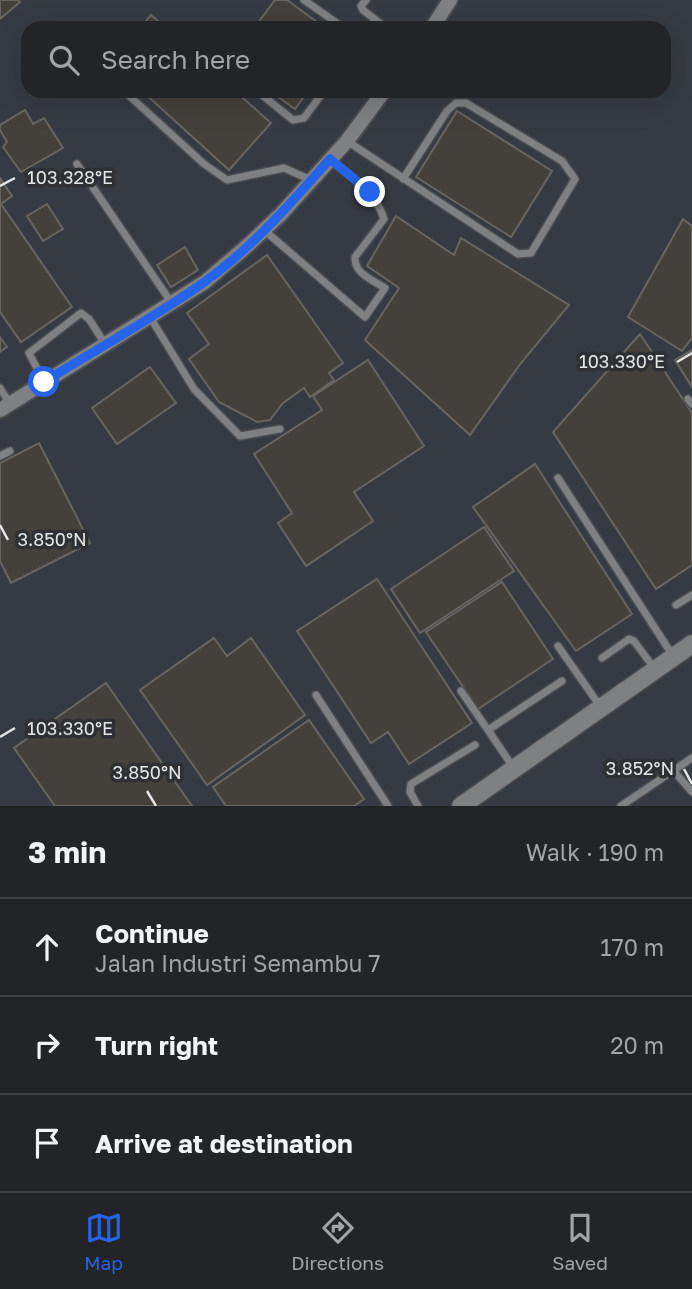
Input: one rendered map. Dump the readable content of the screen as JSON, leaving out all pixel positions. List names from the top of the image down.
{
  "page": {
    "search": "Search here",
    "heading": ["3 min", "Walk · 190 m"],
    "list": [
      ["Continue", "Jalan Industri Semambu 7", "170 m"],
      ["Turn right", "20 m"],
      "Arrive at destination"
    ],
    "nav": ["Map", "Directions", "Saved"]
  },
  "coordinates": [
    "103.328°E",
    "103.330°E",
    "3.850°N",
    "3.852°N"
  ]
}
